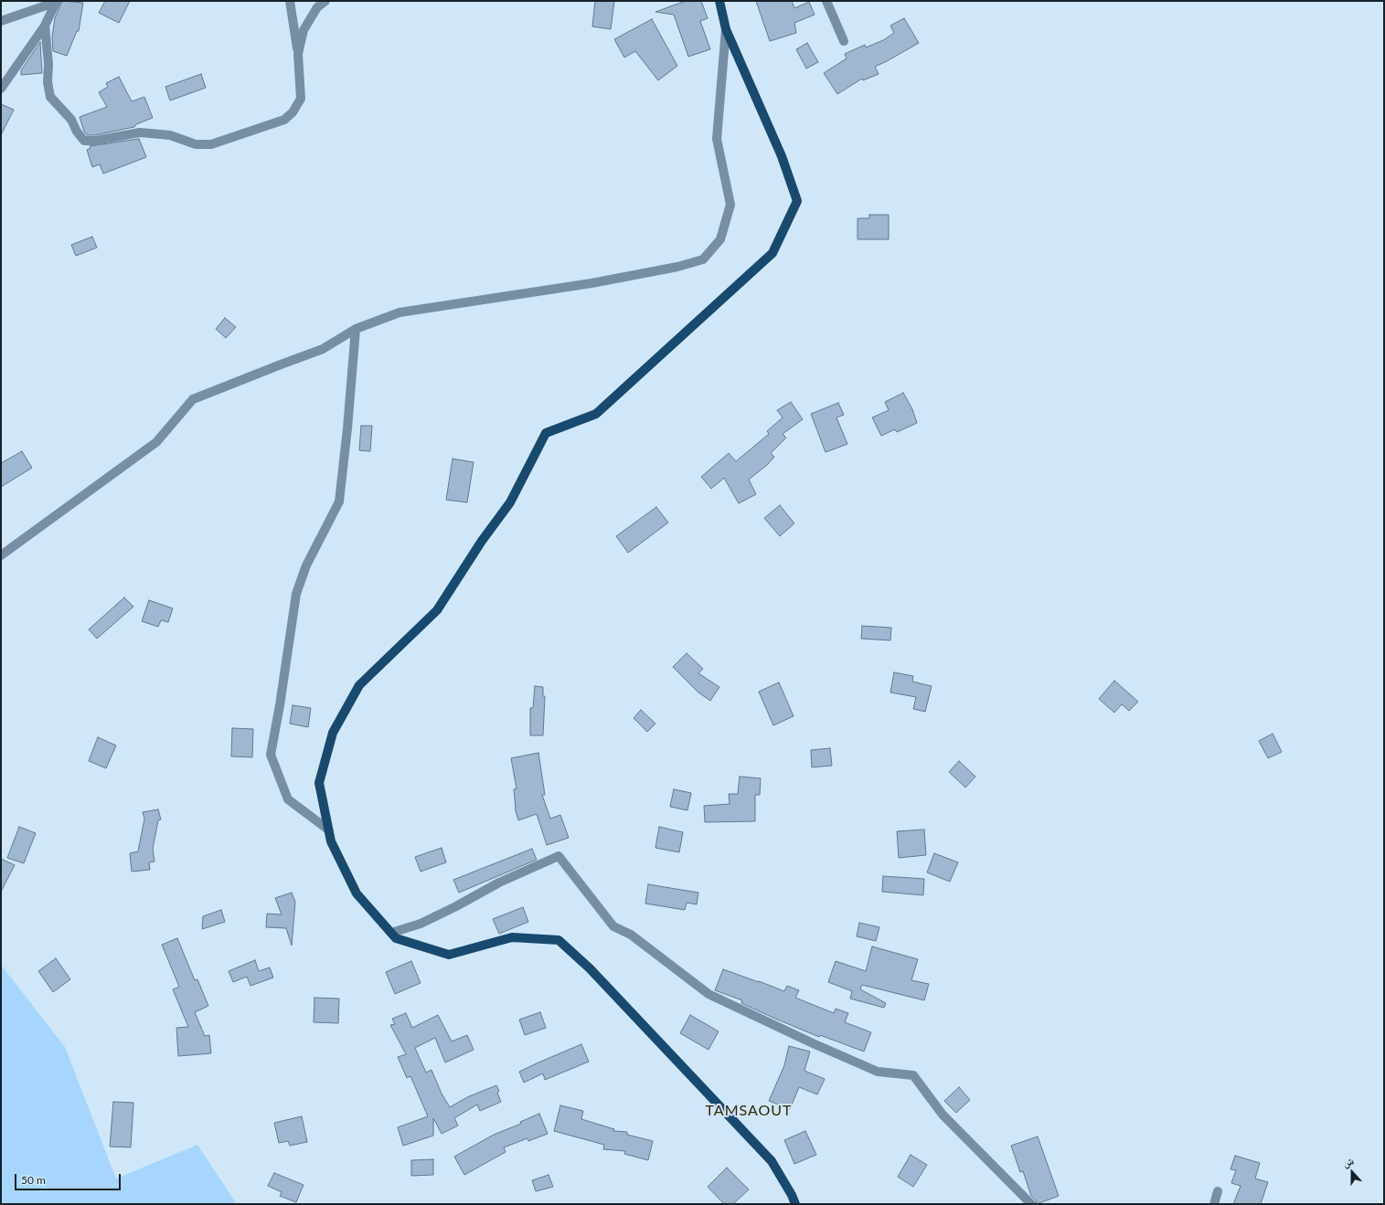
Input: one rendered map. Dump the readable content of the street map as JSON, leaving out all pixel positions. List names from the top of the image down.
{
  "districts": ["TAMSAOUT"],
  "scale_bar": "50 m",
  "north": "top"
}
